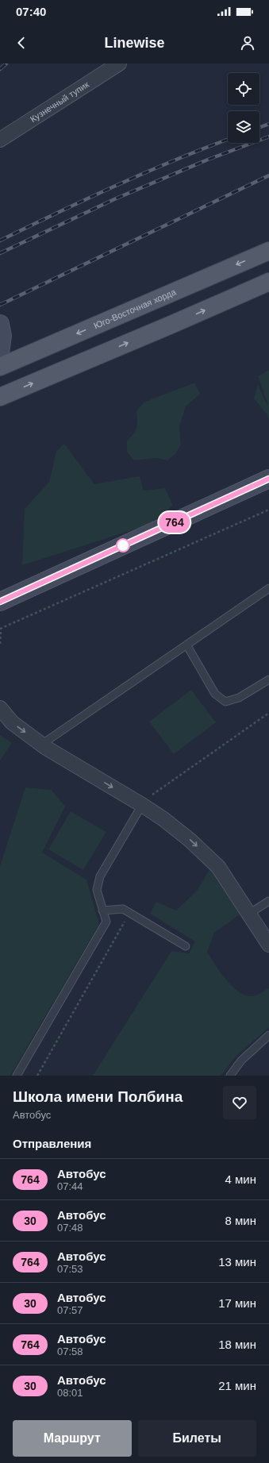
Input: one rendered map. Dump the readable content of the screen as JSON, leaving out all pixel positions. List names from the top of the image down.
{
  "streets": {
    "main road": ["Юго-Восточная хорда"],
    "street": ["Кузнечный тупик"]
  },
  "lines": ["bus line 764"],
  "page": {
    "status": "07:40",
    "header": "Linewise",
    "on_map": "764",
    "heading": [
      ["Школа имени Полбина", "Автобус"],
      "Отправления"
    ],
    "list": [
      {
        "mark": "764",
        "name": "Автобус",
        "note": "07:44",
        "value": "4 мин"
      },
      {
        "mark": "30",
        "name": "Автобус",
        "note": "07:48",
        "value": "8 мин"
      },
      {
        "mark": "764",
        "name": "Автобус",
        "note": "07:53",
        "value": "13 мин"
      },
      {
        "mark": "30",
        "name": "Автобус",
        "note": "07:57",
        "value": "17 мин"
      },
      {
        "mark": "764",
        "name": "Автобус",
        "note": "07:58",
        "value": "18 мин"
      },
      {
        "mark": "30",
        "name": "Автобус",
        "note": "08:01",
        "value": "21 мин"
      }
    ],
    "buttons": ["Маршрут", "Билеты"]
  }
}
